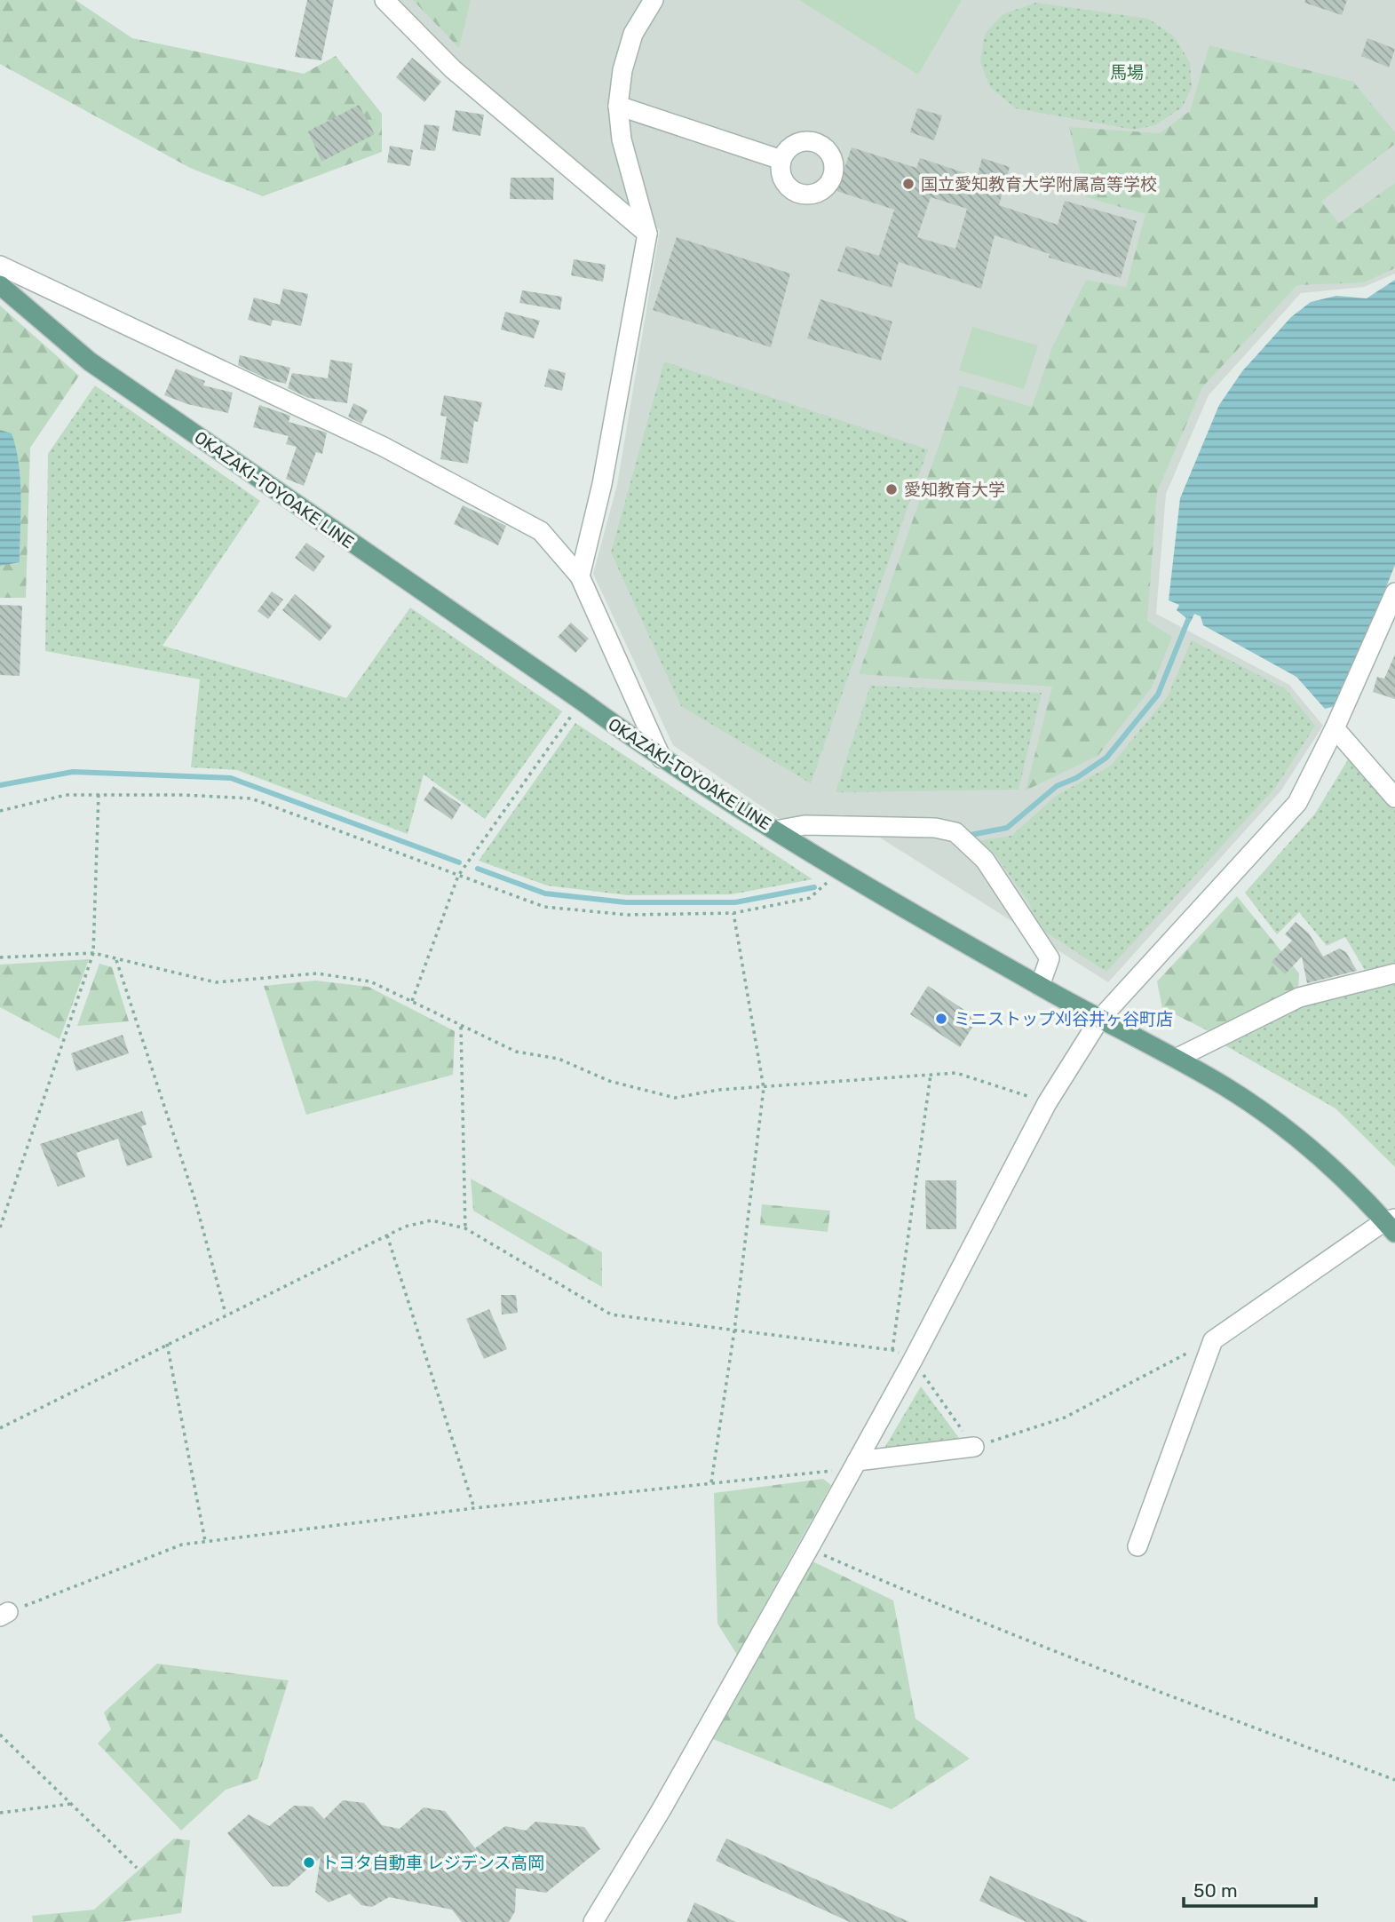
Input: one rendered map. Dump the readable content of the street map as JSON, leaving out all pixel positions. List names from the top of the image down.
{
  "streets": {
    "main road": ["OKAZAKI-TOYOAKE LINE"]
  },
  "parks": ["馬場"],
  "places": [
    "国立愛知教育大学附属高等学校",
    "愛知教育大学",
    "ミニストップ刈谷井ヶ谷町店",
    "トヨタ自動車 レジデンス高岡"
  ],
  "scale_bar": "50 m"
}
